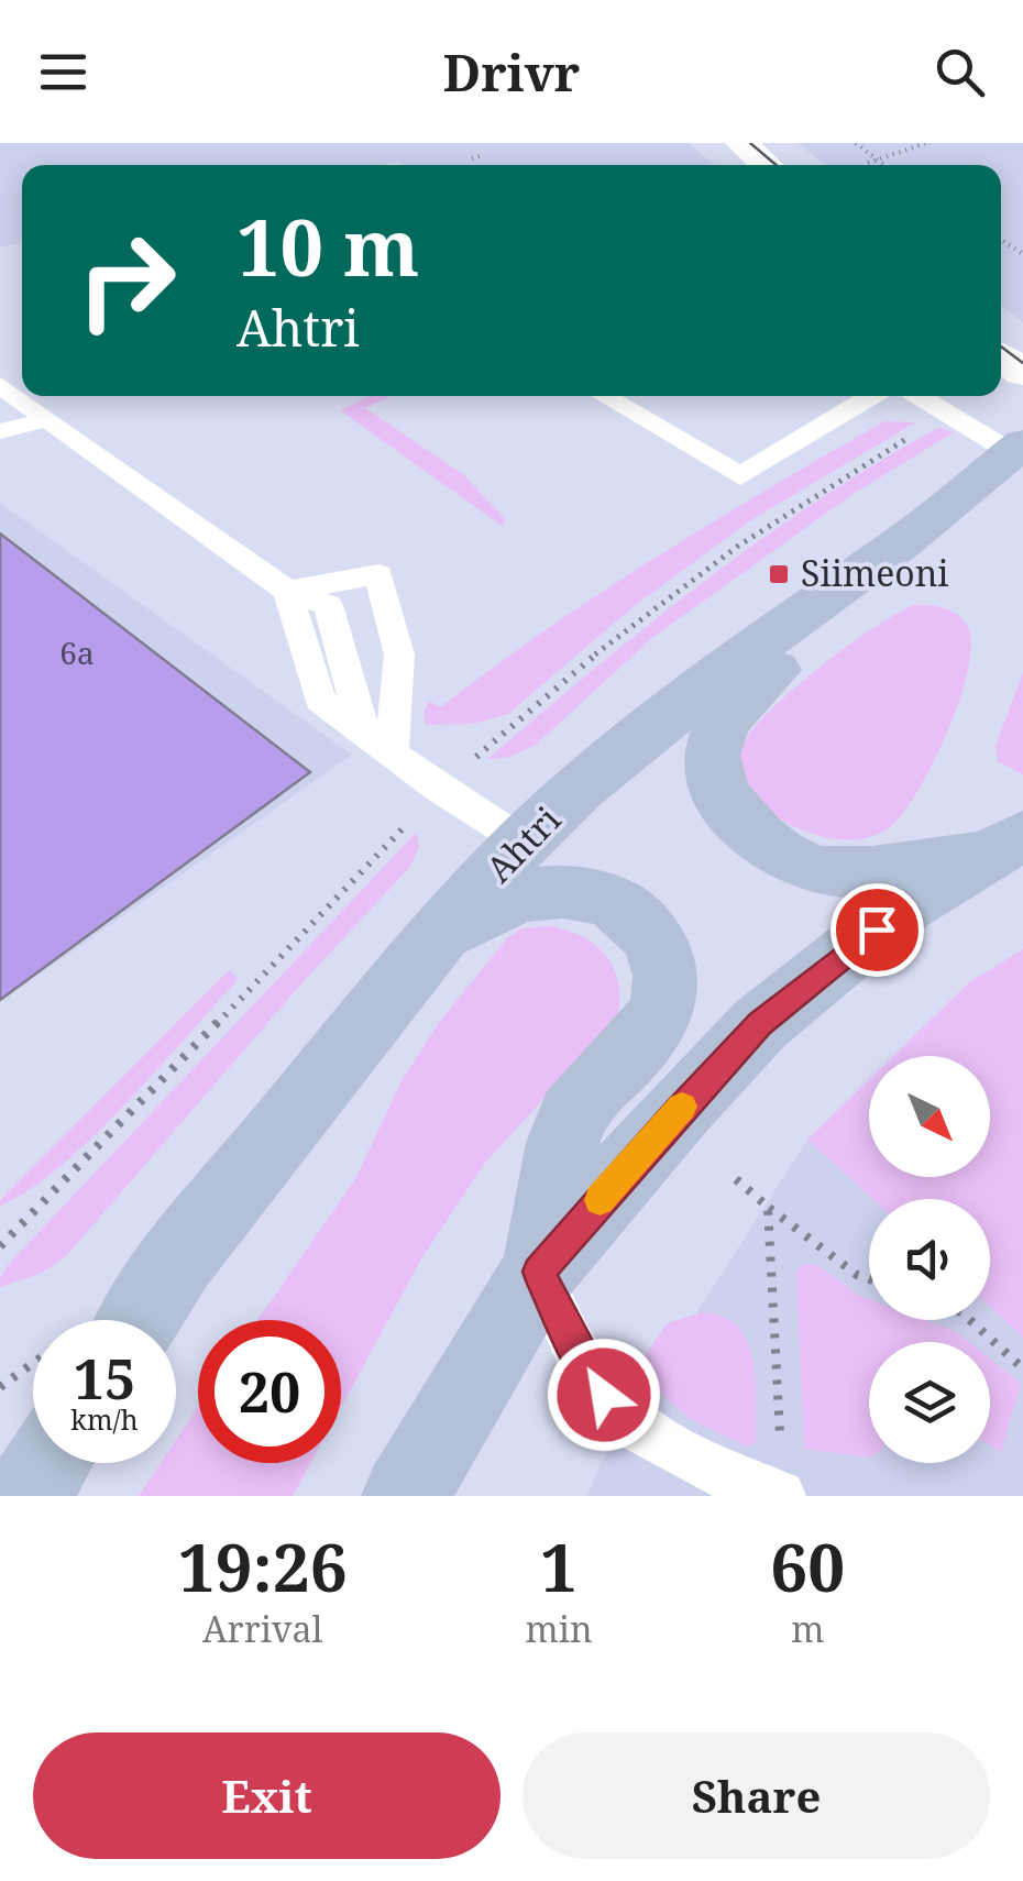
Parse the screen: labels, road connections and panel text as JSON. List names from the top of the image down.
{
  "streets": {
    "main road": ["Ahtri"]
  },
  "places": {
    "transit": ["Siimeoni"]
  },
  "house_numbers": ["6a"],
  "north": "bottom right",
  "page": {
    "header": "Drivr",
    "turn": ["10 m", "Ahtri"],
    "speed": "15 km/h",
    "limit": "20",
    "eta": [
      "19:26",
      "Arrival",
      "1",
      "min",
      "60",
      "m"
    ],
    "buttons": ["Exit", "Share"]
  }
}
